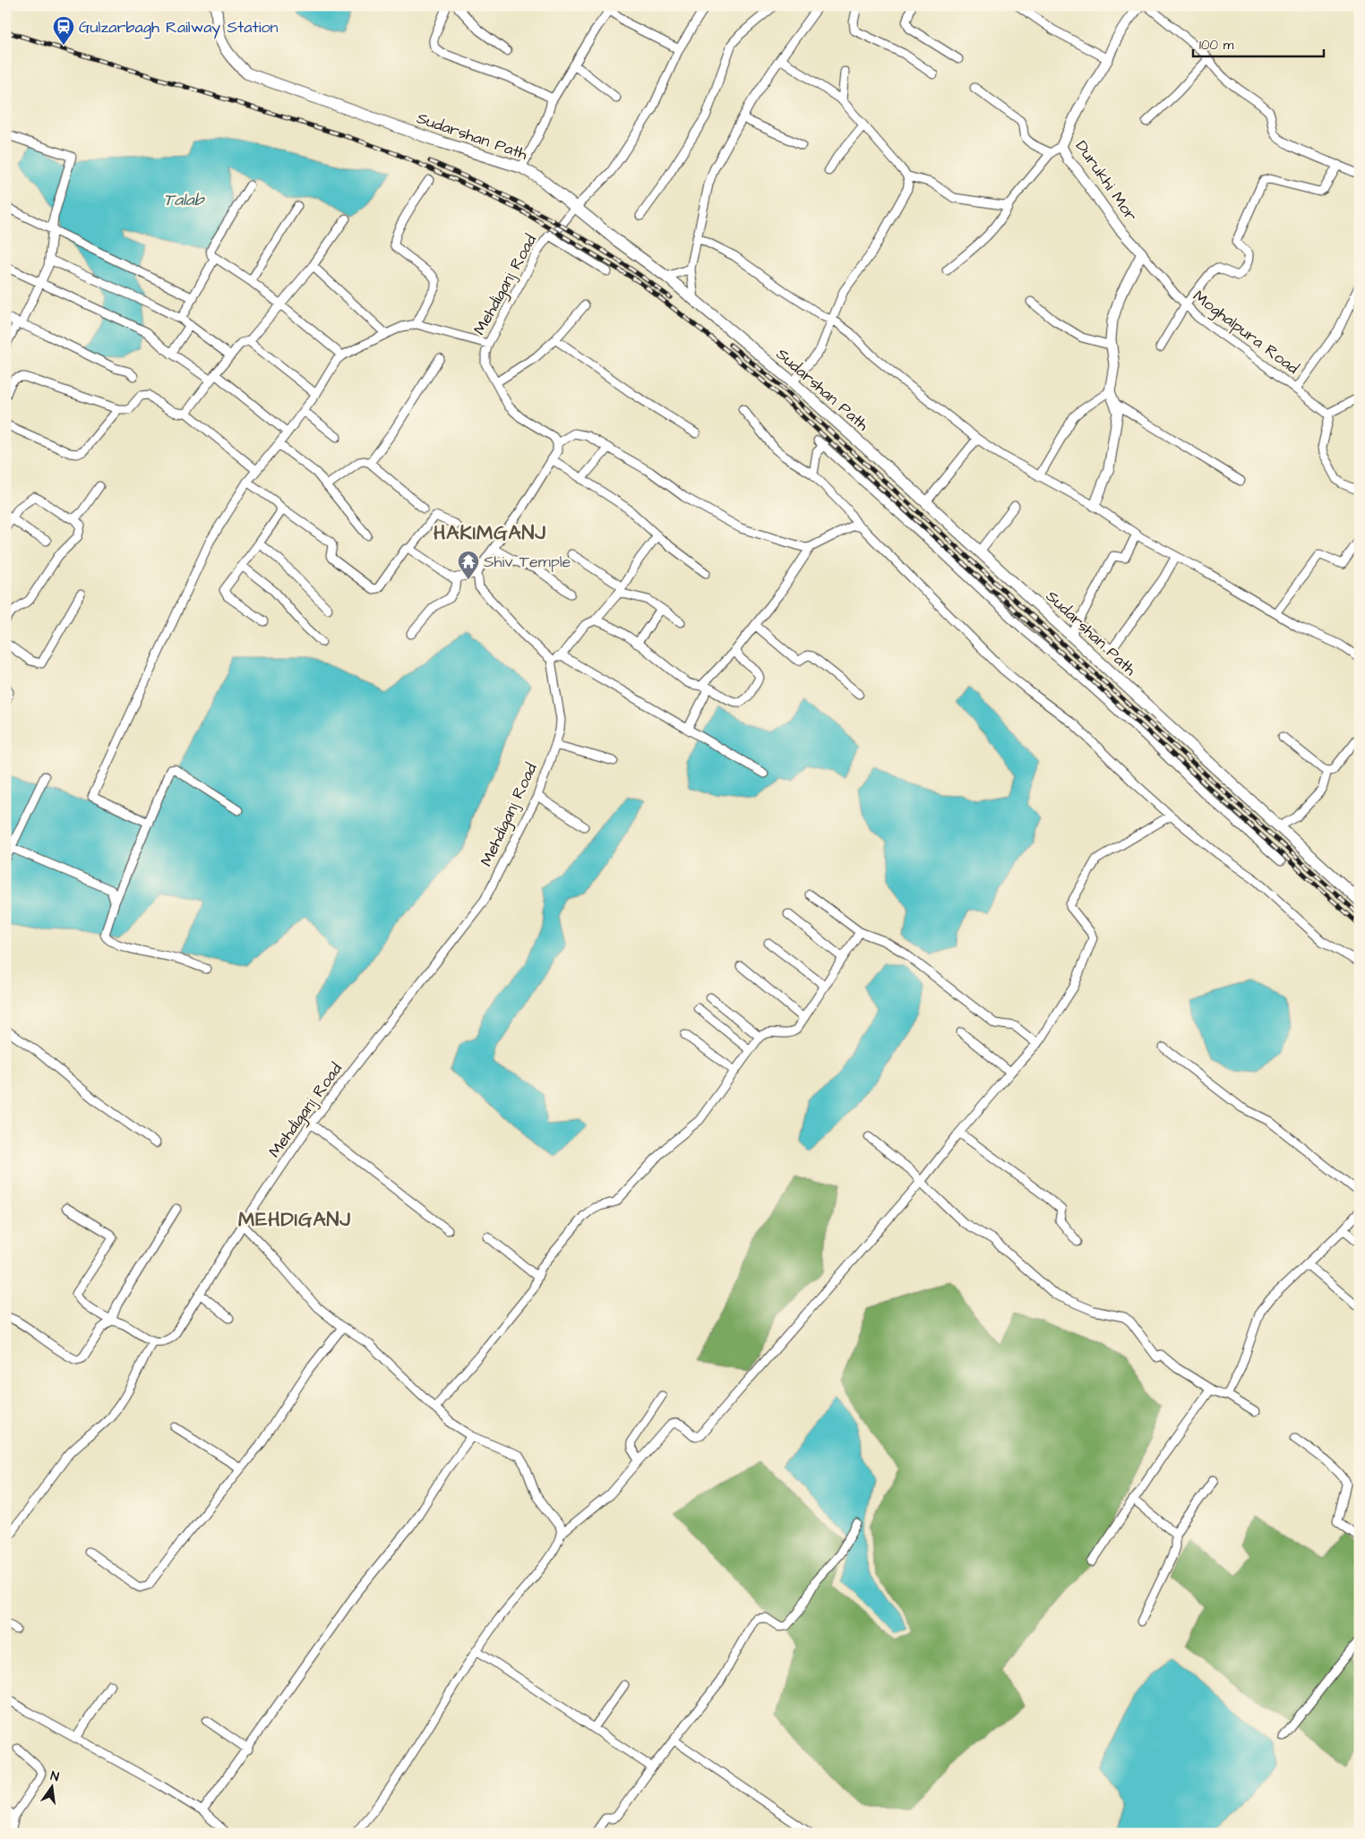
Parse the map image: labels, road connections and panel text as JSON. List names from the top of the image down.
{
  "streets": {
    "main road": ["Sudarshan Path"],
    "street": ["Durukhi Mor", "Mehdiganj Road", "Moghalpura Road"]
  },
  "crossings": [
    ["Sudarshan Path", "Mehdiganj Road"],
    ["Durukhi Mor", "Moghalpura Road"]
  ],
  "districts": ["HAKIMGANJ", "MEHDIGANJ"],
  "water": ["Talab"],
  "places": {
    "station": ["Gulzarbagh Railway Station"],
    "temple": ["Shiv Temple"]
  },
  "scale_bar": "100 m",
  "north": "top"
}
